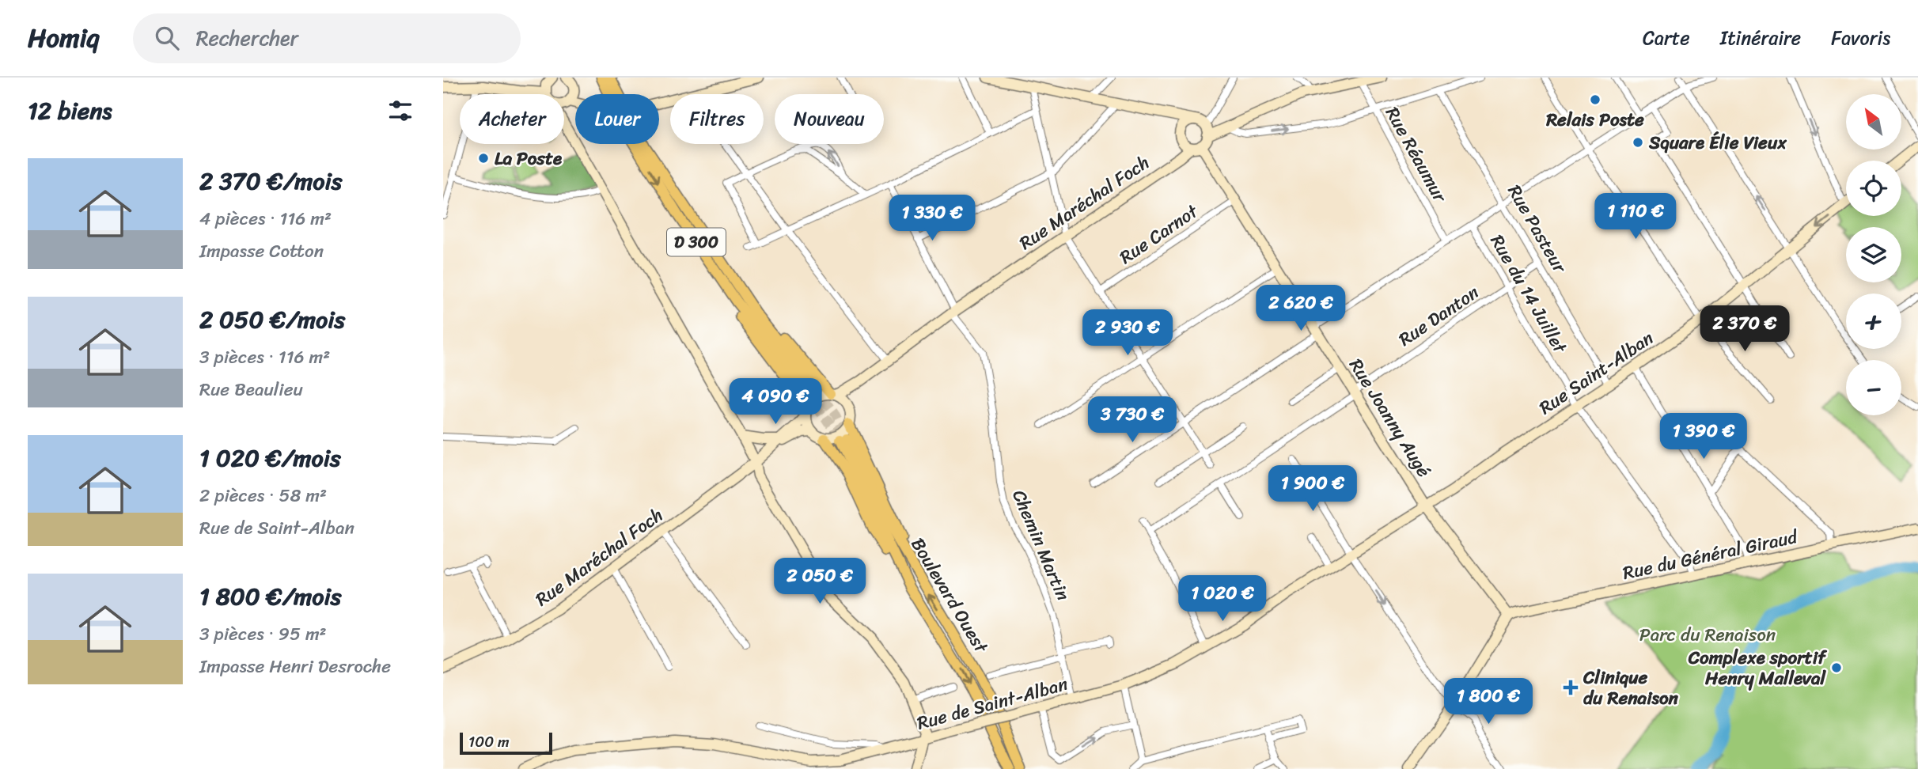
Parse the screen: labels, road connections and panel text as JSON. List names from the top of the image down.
{
  "streets": {
    "main road": ["D 300", "Boulevard Ouest"],
    "street": [
      "Rue Réaumur",
      "Rue Maréchal Foch",
      "Rue Pasteur",
      "Rue Carnot",
      "Rue du 14 Juillet",
      "Rue Danton",
      "Rue Saint-Alban",
      "Rue Joanny Augé",
      "Chemin Martin",
      "Rue du Général Giraud",
      "Rue de Saint-Alban"
    ]
  },
  "crossings": [
    ["Rue Maréchal Foch", "Rue Joanny Augé"],
    ["Rue Maréchal Foch", "Chemin Martin"],
    ["Rue Pasteur", "Rue Danton"],
    ["Rue Pasteur", "Rue Saint-Alban"],
    ["Rue Carnot", "Rue Joanny Augé"],
    ["Rue du 14 Juillet", "Rue Danton"],
    ["Rue du 14 Juillet", "Rue Saint-Alban"],
    ["Rue du 14 Juillet", "Rue du Général Giraud"],
    ["Rue Danton", "Rue Joanny Augé"],
    ["Rue Saint-Alban", "Rue Joanny Augé"],
    ["Rue Saint-Alban", "Rue de Saint-Alban"],
    ["Rue Joanny Augé", "Rue du Général Giraud"],
    ["Rue Joanny Augé", "Rue de Saint-Alban"],
    ["Chemin Martin", "Rue de Saint-Alban"]
  ],
  "parks": ["Parc du Renaison"],
  "places": {
    "other": [
      "Relais Poste",
      "Square Élie Vieux",
      "La Poste",
      "Complexe sportif Henry Malleval"
    ],
    "health": ["Clinique du Renaison"]
  },
  "scale_bar": "100 m",
  "north": "top left",
  "page": {
    "header": "Homiq",
    "search": "Rechercher",
    "nav": ["Carte", "Itinéraire", "Favoris"],
    "heading": "12 biens",
    "map_buttons": ["+", "−"],
    "chip": [
      "Acheter",
      "Louer",
      "Filtres",
      "Nouveau"
    ],
    "list": [
      {
        "name": "2 370 €/mois",
        "note": "4 pièces · 116 m² · Impasse Cotton"
      },
      {
        "name": "2 050 €/mois",
        "note": "3 pièces · 116 m² · Rue Beaulieu"
      },
      {
        "name": "1 020 €/mois",
        "note": "2 pièces · 58 m² · Rue de Saint-Alban"
      },
      {
        "name": "1 800 €/mois",
        "note": "3 pièces · 95 m² · Impasse Henri Desroche"
      }
    ],
    "price": [
      "1 110 €",
      "1 330 €",
      "2 620 €",
      "2 370 €",
      "2 930 €",
      "4 090 €",
      "3 730 €",
      "1 390 €",
      "1 900 €",
      "2 050 €",
      "1 020 €",
      "1 800 €"
    ],
    "scale": "100 m"
  }
}
